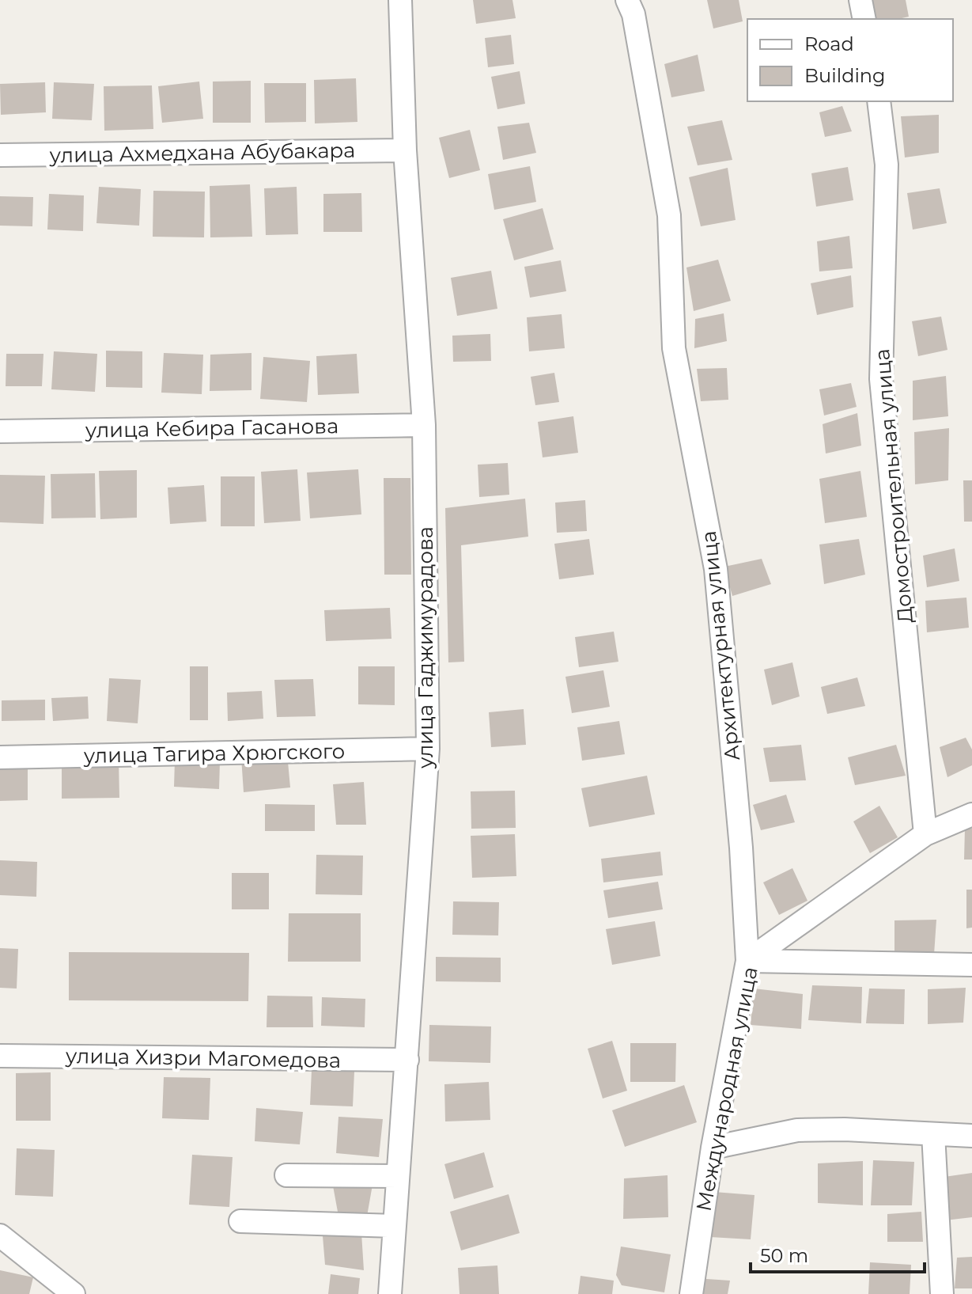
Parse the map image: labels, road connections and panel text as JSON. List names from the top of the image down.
{
  "streets": {
    "street": [
      "улица Ахмедхана Абубакара",
      "улица Кебира Гасанова",
      "Домостроительная улица",
      "Архитектурная улица",
      "улица Гаджимурадова",
      "улица Тагира Хрюгского",
      "улица Хизри Магомедова",
      "Международная улица"
    ]
  },
  "crossings": [
    ["улица Ахмедхана Абубакара", "улица Гаджимурадова"],
    ["улица Кебира Гасанова", "улица Гаджимурадова"],
    ["Домостроительная улица", "Международная улица"],
    ["Архитектурная улица", "Международная улица"],
    ["улица Гаджимурадова", "улица Тагира Хрюгского"],
    ["улица Гаджимурадова", "улица Хизри Магомедова"]
  ],
  "legend": ["Road", "Building"],
  "scale_bar": "50 m"
}
